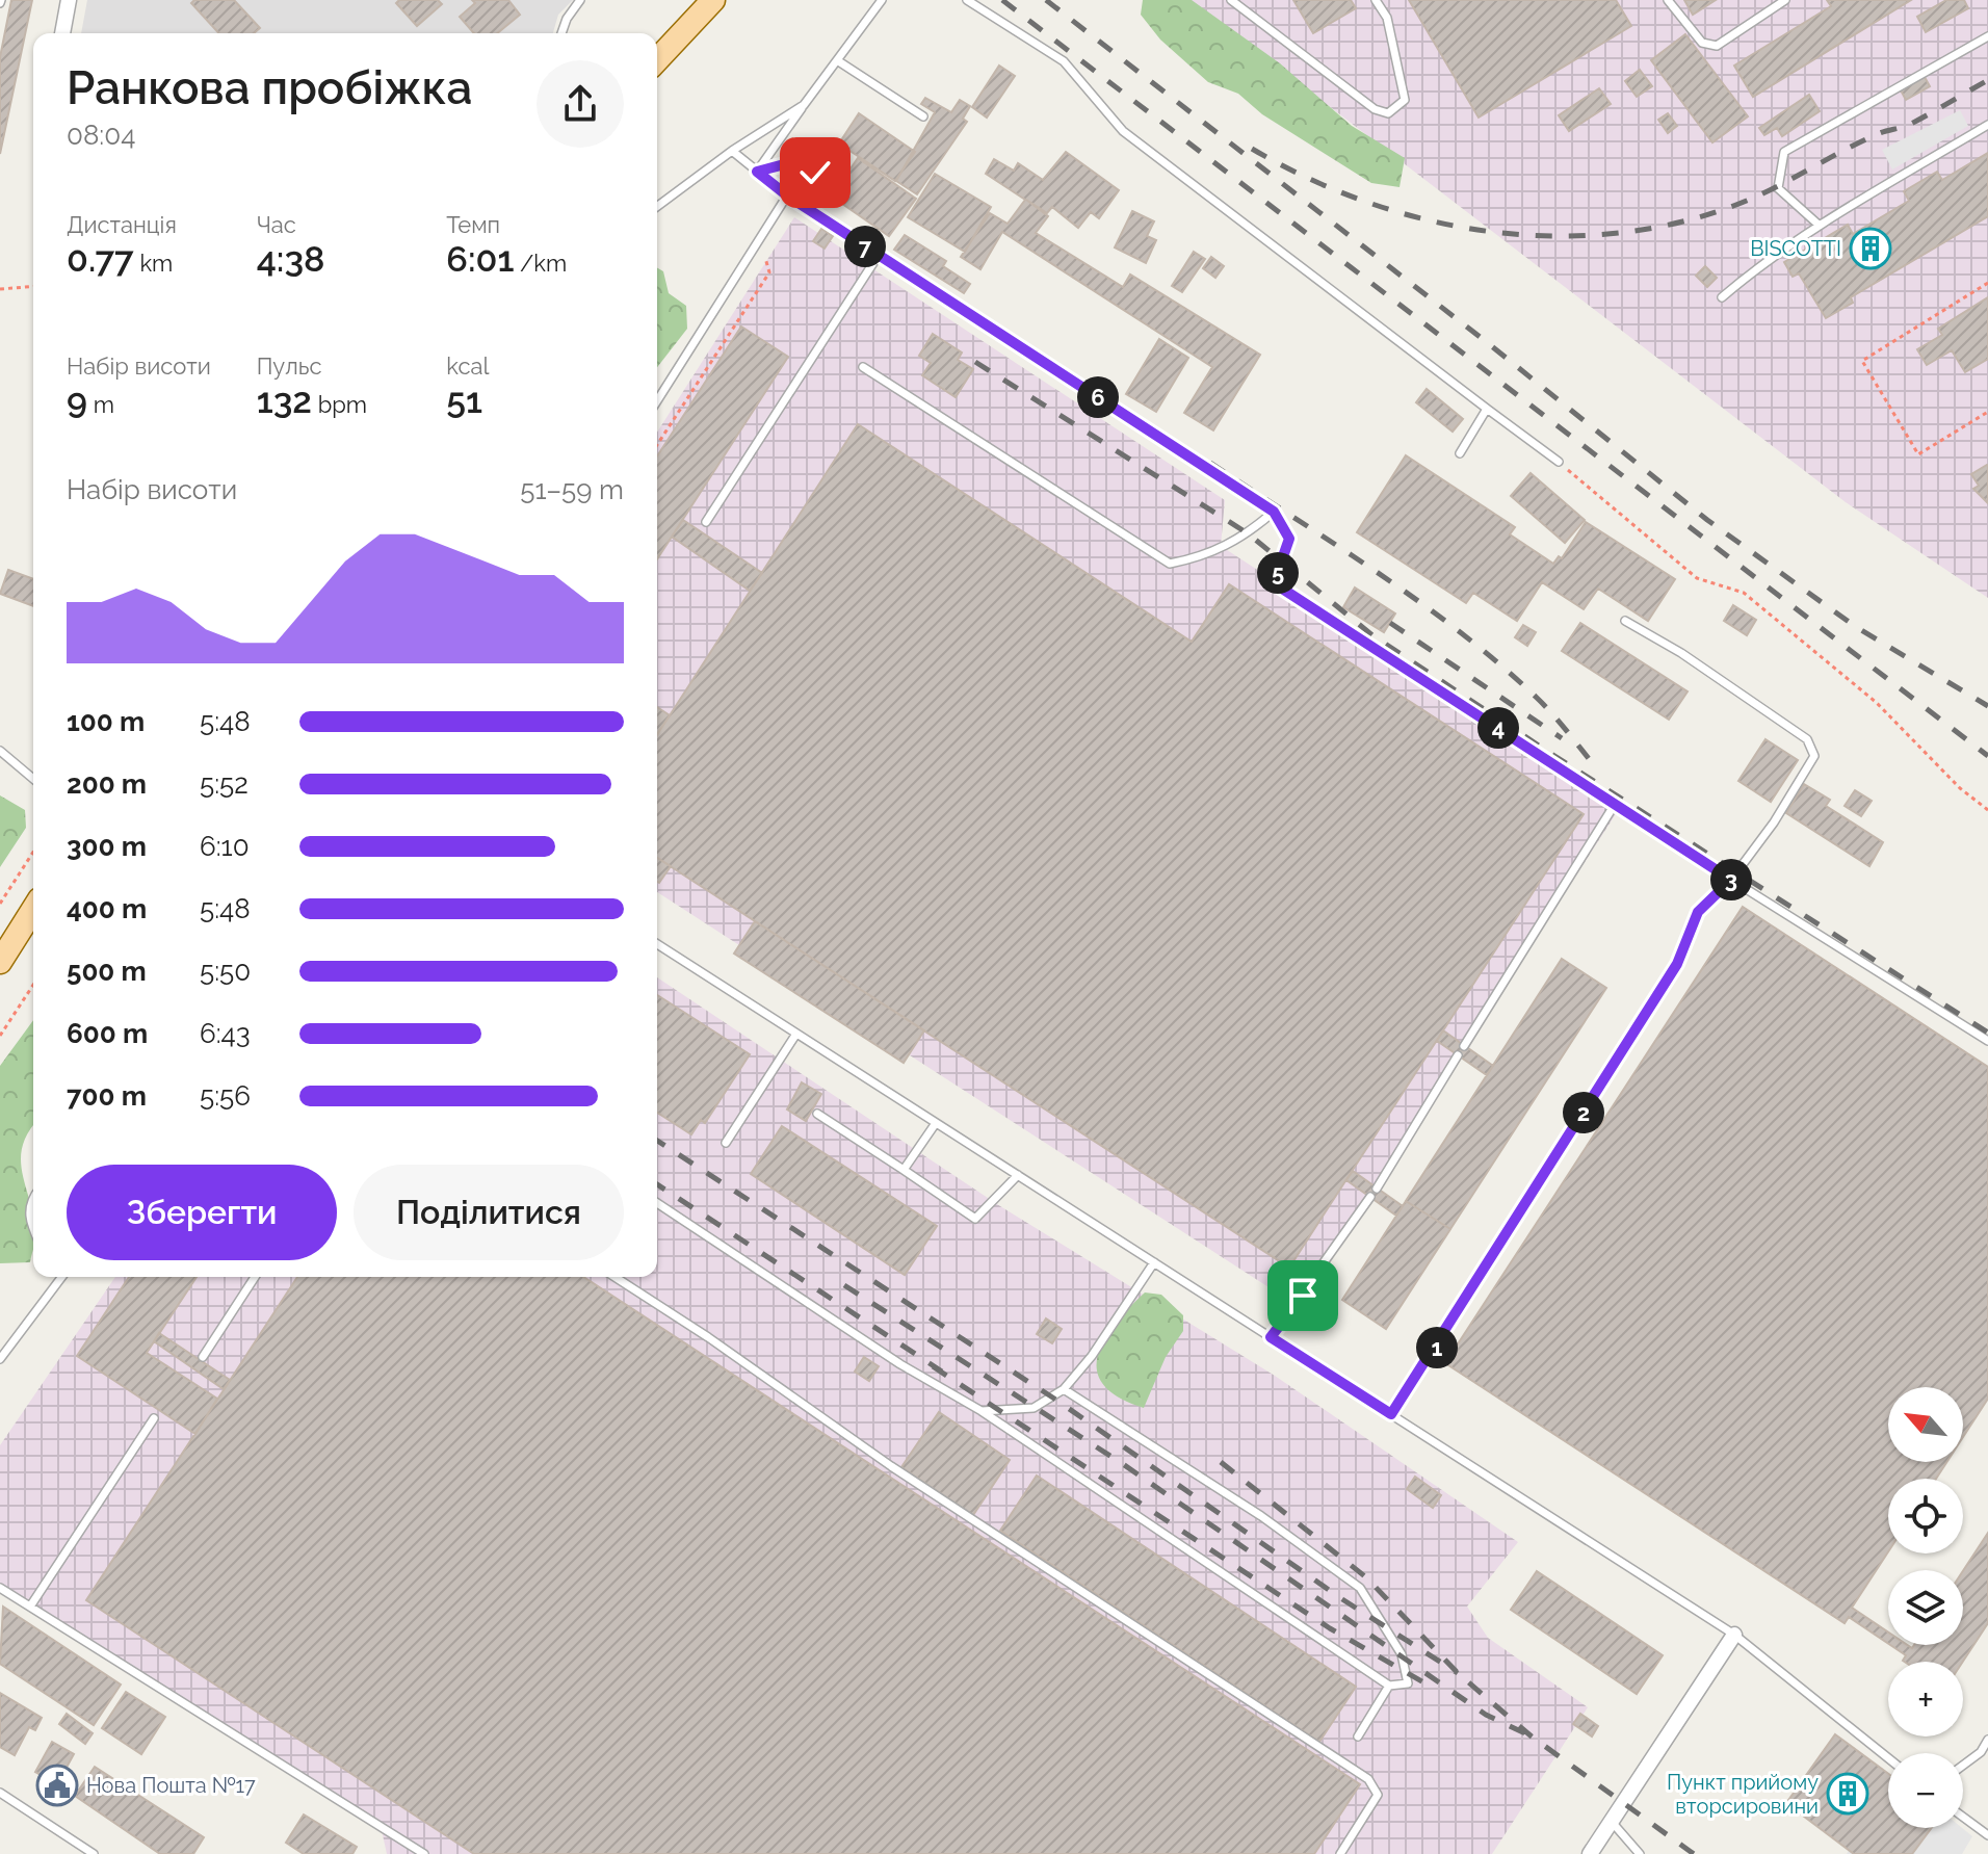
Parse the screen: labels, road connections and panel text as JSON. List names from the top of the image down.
{
  "places": {
    "building": ["BISCOTTI", "Пункт прийому вторсировини"],
    "public building": ["Нова Пошта №17"]
  },
  "north": "top left",
  "page": {
    "heading": ["Ранкова пробіжка", "08:04"],
    "stats": [
      ["Дистанція", "0.77 km"],
      ["Час", "4:38"],
      ["Темп", "6:01 /km"],
      ["Набір висоти", "9 m"],
      ["Пульс", "132 bpm"],
      ["kcal", "51"]
    ],
    "pins": [
      "7",
      "6",
      "5",
      "4",
      "3",
      "2",
      "1"
    ],
    "chart": ["Набір висоти", "51–59 m"],
    "list": [
      {
        "name": "100 m",
        "note": "5:48"
      },
      {
        "name": "200 m",
        "note": "5:52"
      },
      {
        "name": "300 m",
        "note": "6:10"
      },
      {
        "name": "400 m",
        "note": "5:48"
      },
      {
        "name": "500 m",
        "note": "5:50"
      },
      {
        "name": "600 m",
        "note": "6:43"
      },
      {
        "name": "700 m",
        "note": "5:56"
      }
    ],
    "buttons": ["Зберегти", "Поділитися"],
    "map_buttons": ["+", "−"]
  }
}
